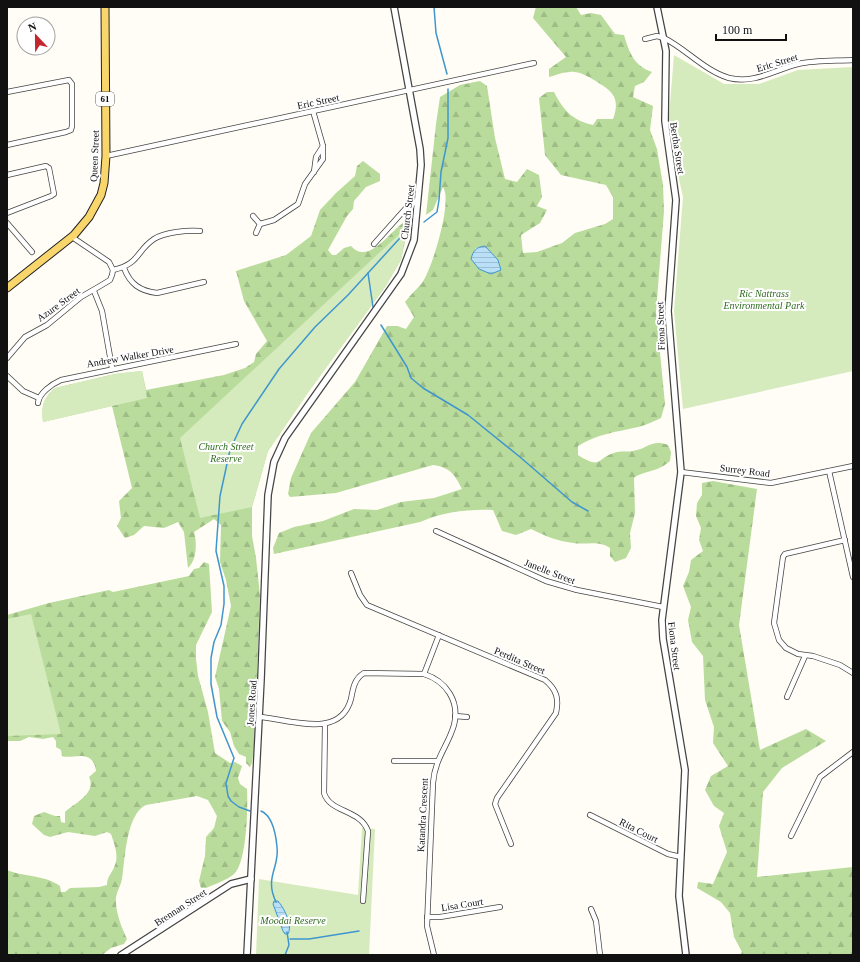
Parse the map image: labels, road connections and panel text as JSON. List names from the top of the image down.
{
  "streets": {
    "main road": ["61", "Queen Street"],
    "street": [
      "Eric Street",
      "Bertha Street",
      "Church Street",
      "Azure Street",
      "Fiona Street",
      "Andrew Walker Drive",
      "Surrey Road",
      "Janelle Street",
      "Perdita Street",
      "Jones Road",
      "Katandra Crescent",
      "Rita Court",
      "Lisa Court",
      "Brennan Street"
    ]
  },
  "crossings": [
    ["Eric Street", "Bertha Street"],
    ["Eric Street", "Queen Street"],
    ["Eric Street", "Church Street"],
    ["Bertha Street", "Fiona Street"],
    ["Church Street", "Jones Road"],
    ["Fiona Street", "Surrey Road"],
    ["Fiona Street", "Janelle Street"],
    ["Fiona Street", "Rita Court"],
    ["Jones Road", "Brennan Street"],
    ["Katandra Crescent", "Lisa Court"]
  ],
  "parks": ["Ric Nattrass Environmental Park", "Church Street Reserve", "Moodai Reserve"],
  "scale_bar": "100 m",
  "north": "top"
}
